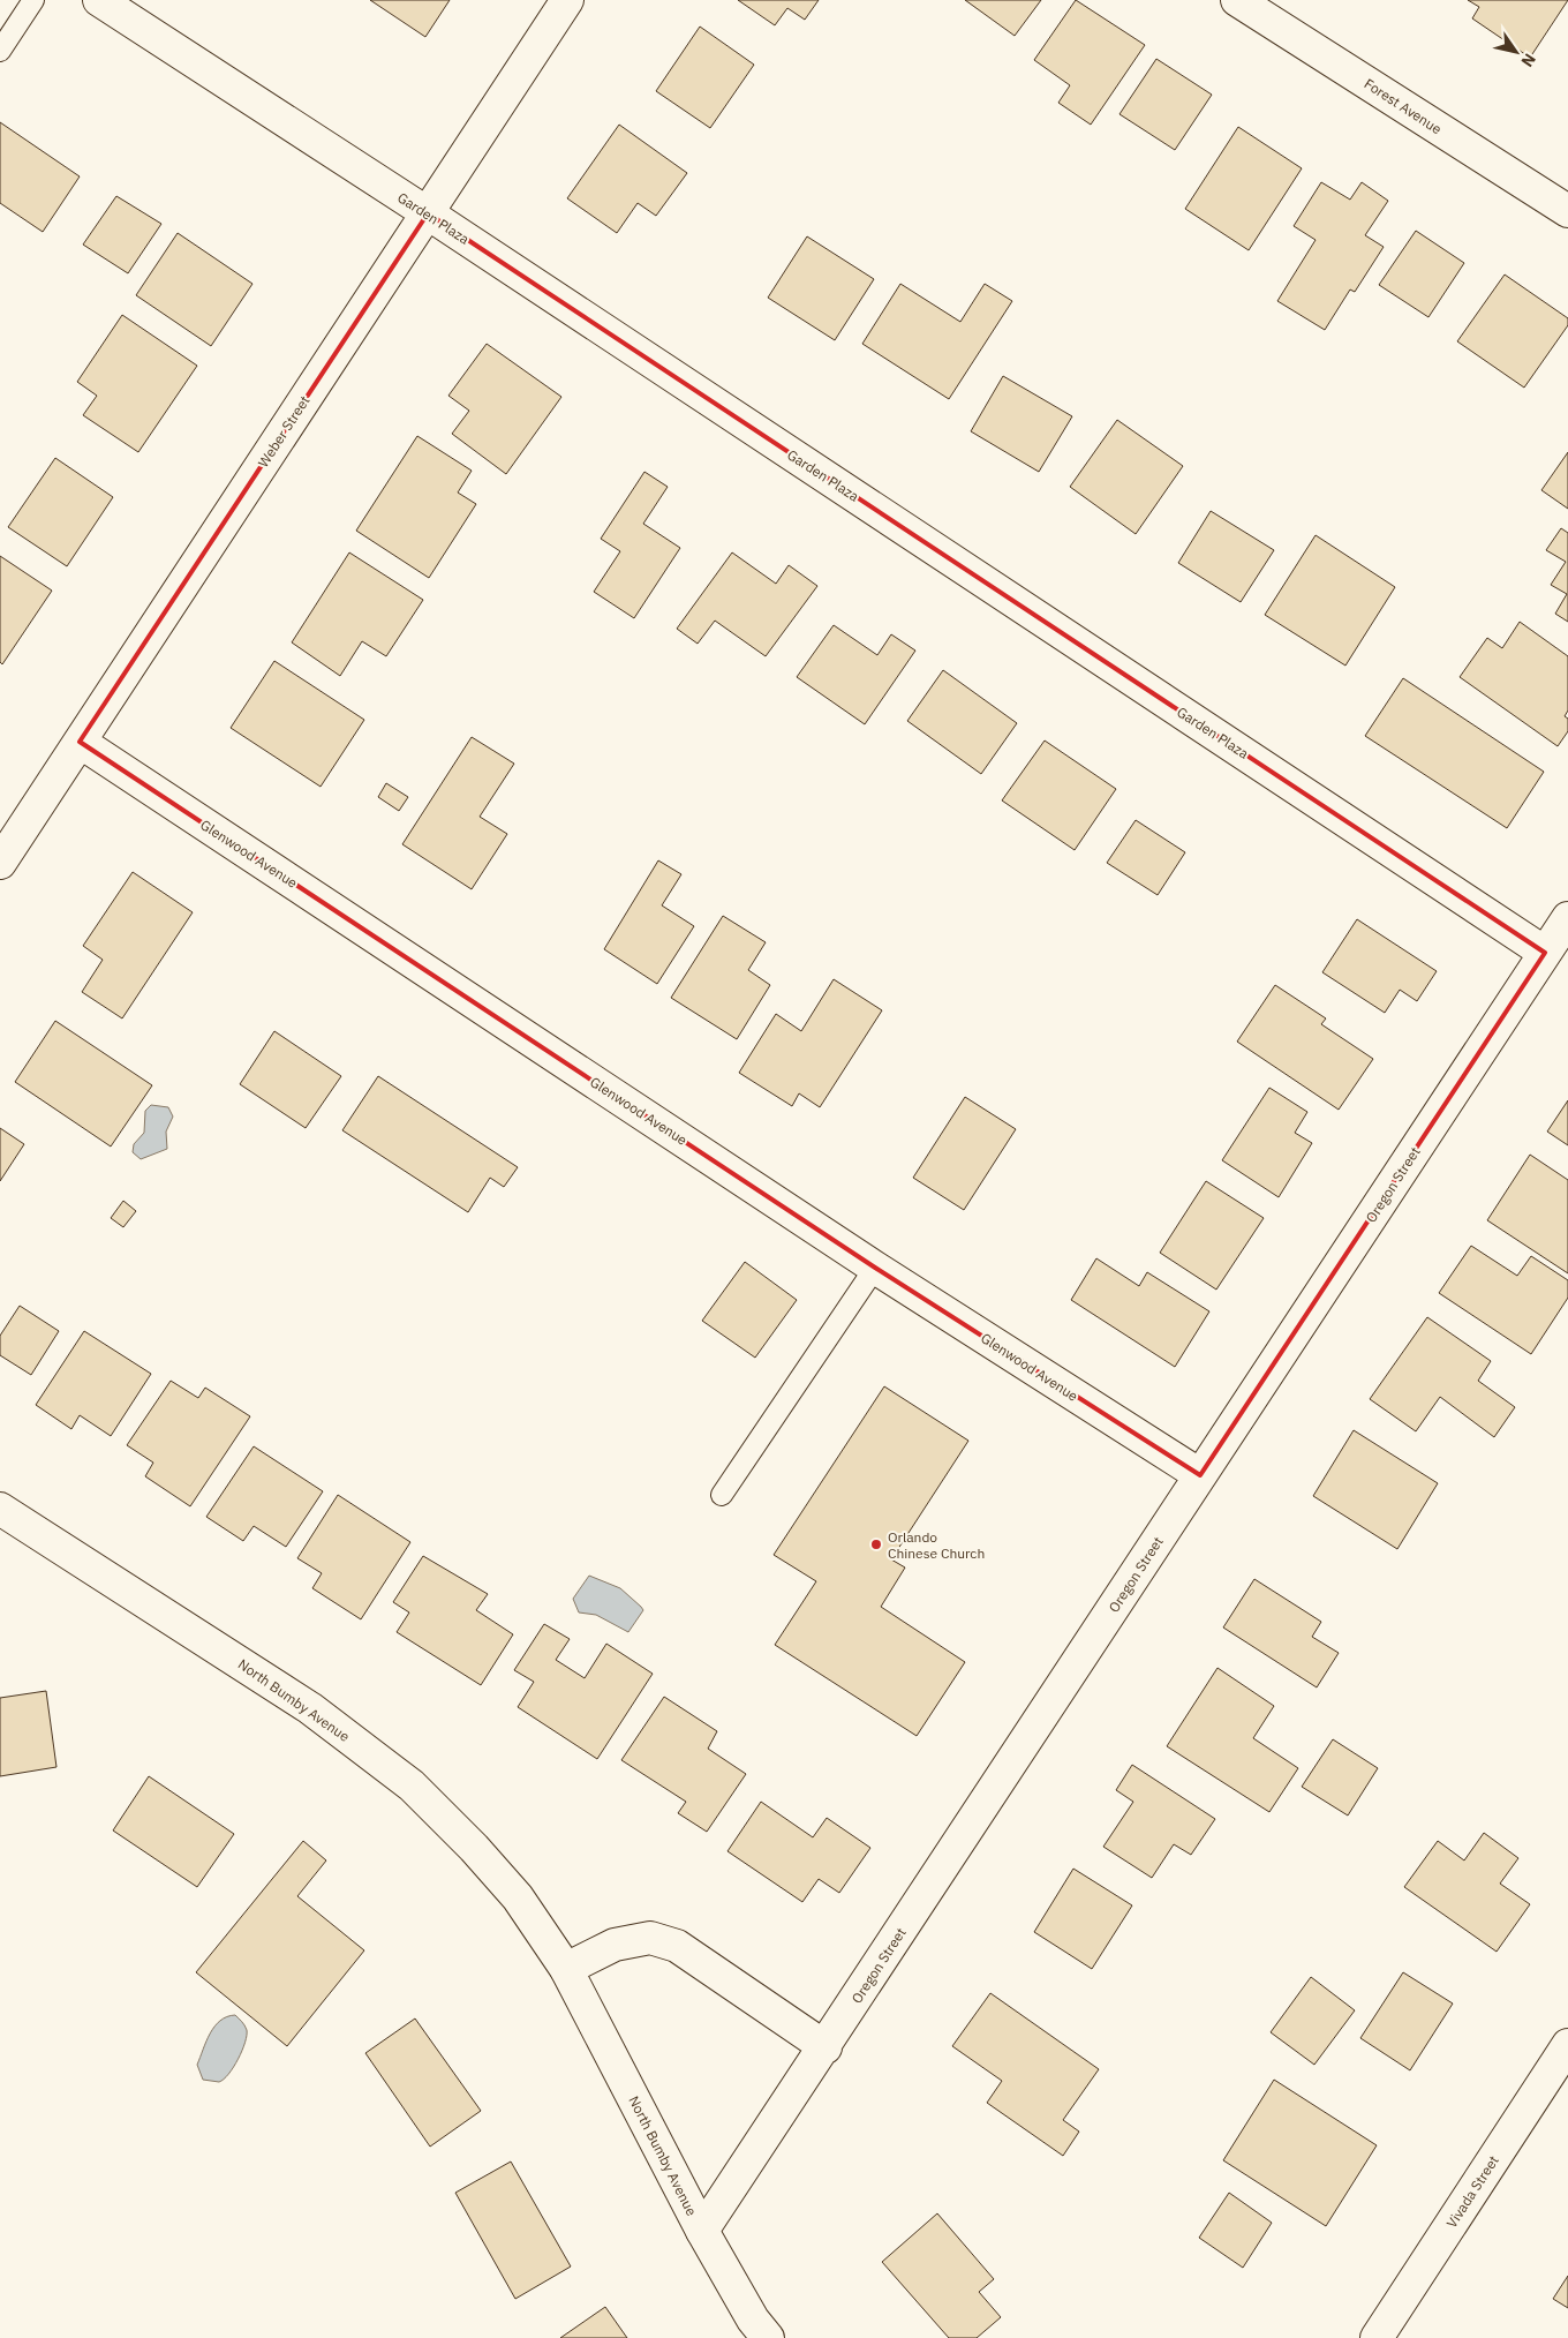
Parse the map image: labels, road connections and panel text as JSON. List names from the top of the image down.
{
  "streets": {
    "street": [
      "Forest Avenue",
      "Garden Plaza",
      "Weber Street",
      "Glenwood Avenue",
      "Oregon Street",
      "North Bumby Avenue",
      "Vivada Street"
    ]
  },
  "crossings": [
    ["Garden Plaza", "Weber Street"],
    ["Garden Plaza", "Oregon Street"],
    ["Weber Street", "Glenwood Avenue"],
    ["Glenwood Avenue", "Oregon Street"],
    ["Oregon Street", "North Bumby Avenue"]
  ],
  "places": ["Orlando Chinese Church"],
  "north": "bottom right"
}
